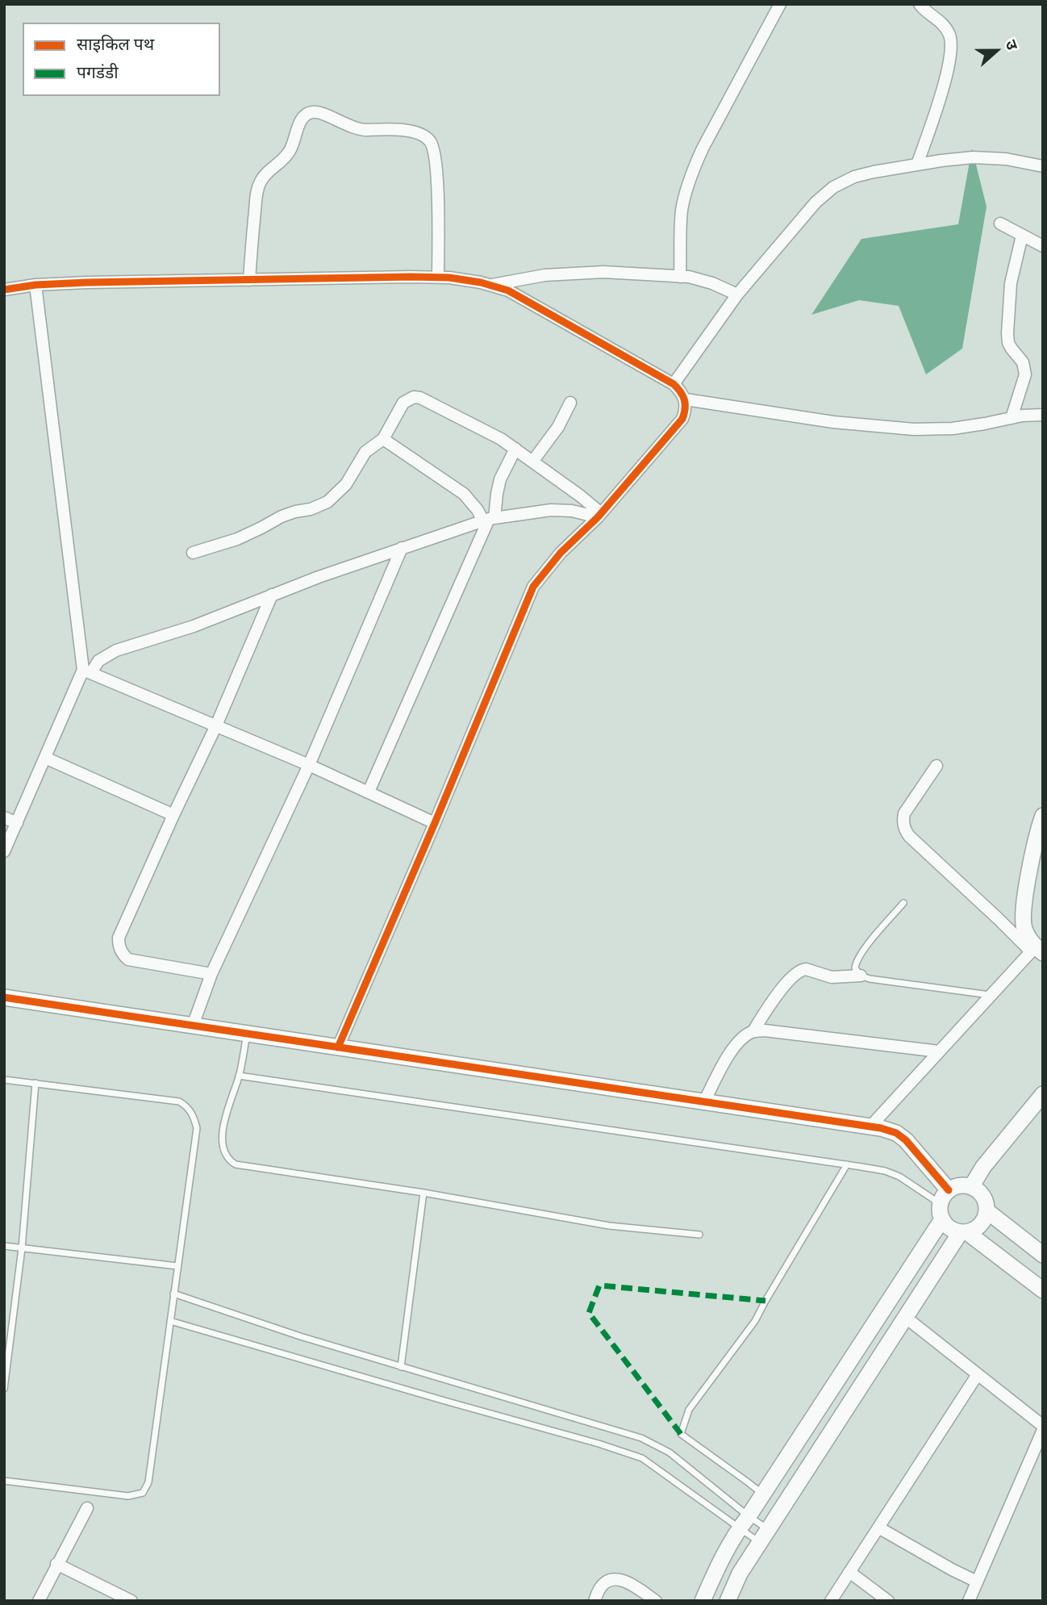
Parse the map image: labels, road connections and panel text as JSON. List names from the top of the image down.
{
  "legend": ["साइकिल पथ", "पगडंडी"],
  "north": "right"
}
